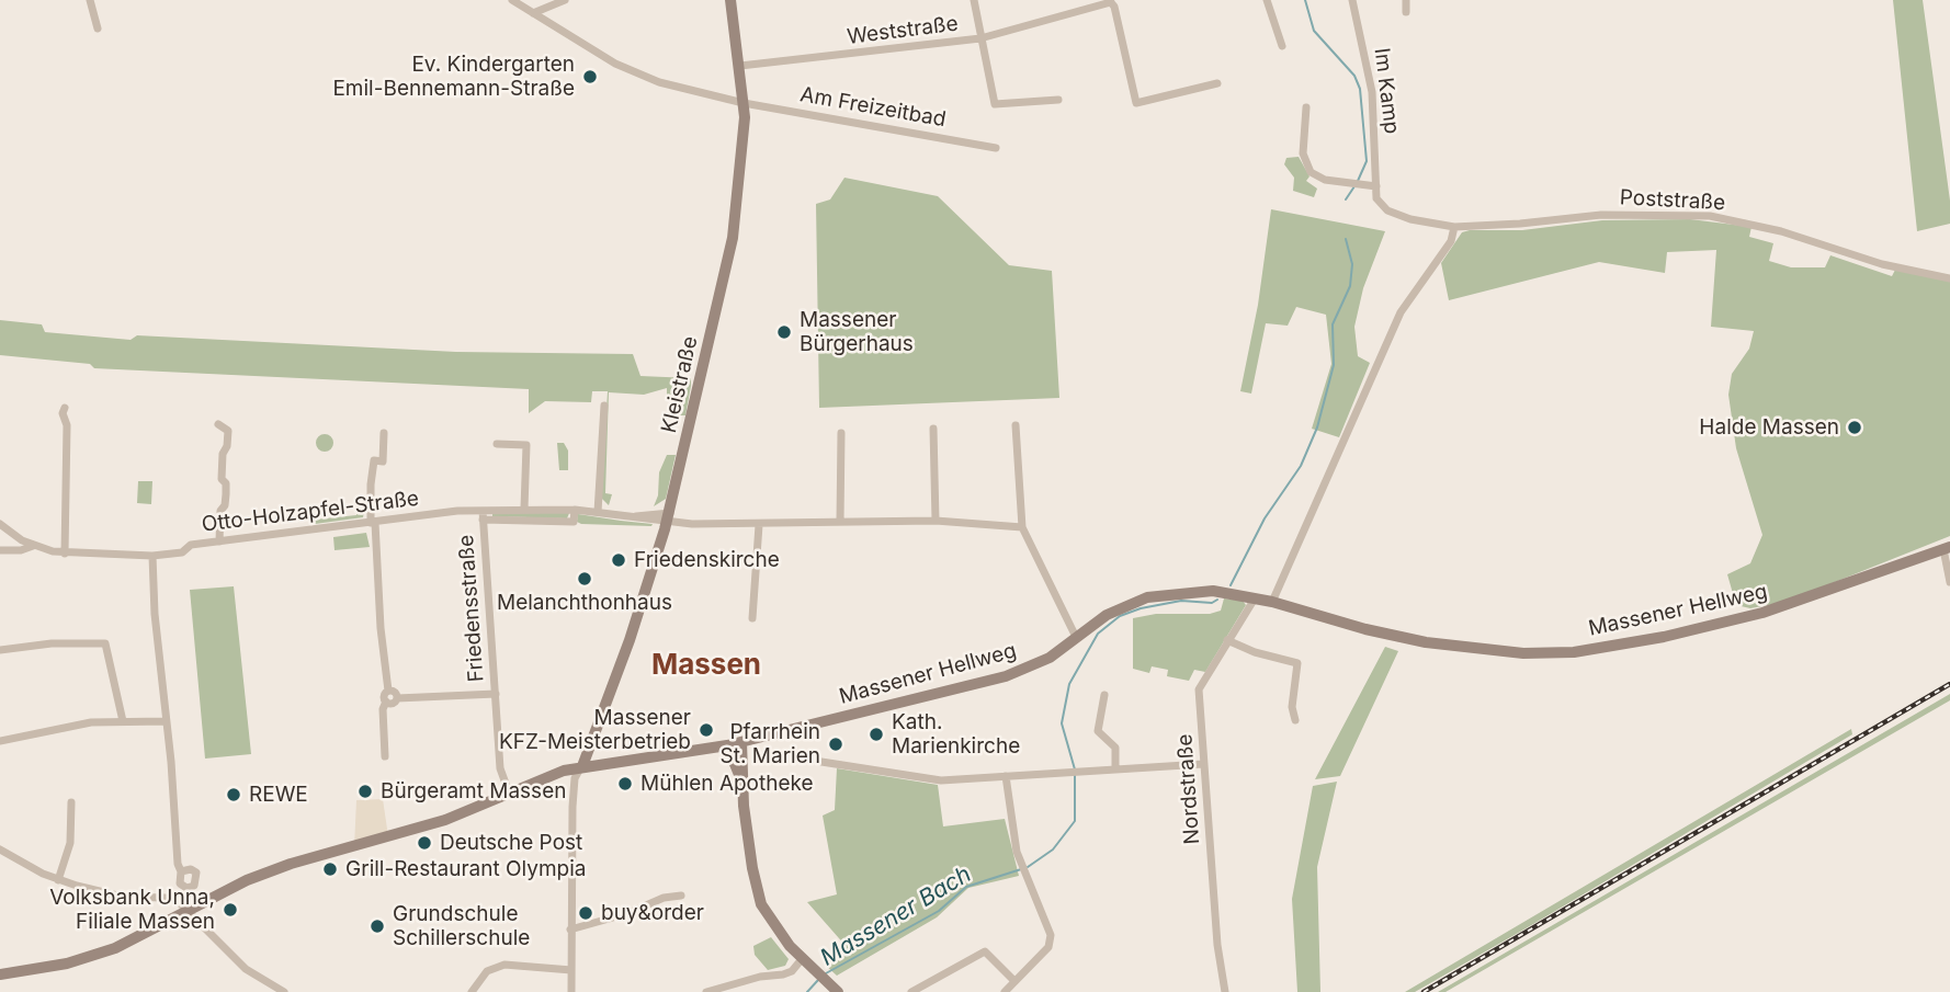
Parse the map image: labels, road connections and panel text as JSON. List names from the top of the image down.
{
  "streets": {
    "main road": ["Kleistraße", "Massener Hellweg"],
    "street": [
      "Weststraße",
      "Im Kamp",
      "Am Freizeitbad",
      "Poststraße",
      "Otto-Holzapfel-Straße",
      "Friedensstraße",
      "Nordstraße"
    ]
  },
  "crossings": [
    ["Weststraße", "Kleistraße"],
    ["Im Kamp", "Poststraße"],
    ["Am Freizeitbad", "Kleistraße"],
    ["Kleistraße", "Otto-Holzapfel-Straße"],
    ["Kleistraße", "Massener Hellweg"],
    ["Otto-Holzapfel-Straße", "Friedensstraße"],
    ["Friedensstraße", "Massener Hellweg"],
    ["Massener Hellweg", "Nordstraße"]
  ],
  "districts": ["Massen"],
  "water": ["Massener Bach"],
  "places": [
    "Ev. Kindergarten Emil-Bennemann-Straße",
    "Massener Bürgerhaus",
    "Halde Massen",
    "Friedenskirche",
    "Melanchthonhaus",
    "Massener KFZ-Meisterbetrieb",
    "Kath. Marienkirche",
    "Pfarrhein St. Marien",
    "Mühlen Apotheke",
    "Bürgeramt Massen",
    "REWE",
    "Deutsche Post",
    "Grill-Restaurant Olympia",
    "Volksbank Unna, Filiale Massen",
    "buy&order",
    "Grundschule Schillerschule"
  ]
}
